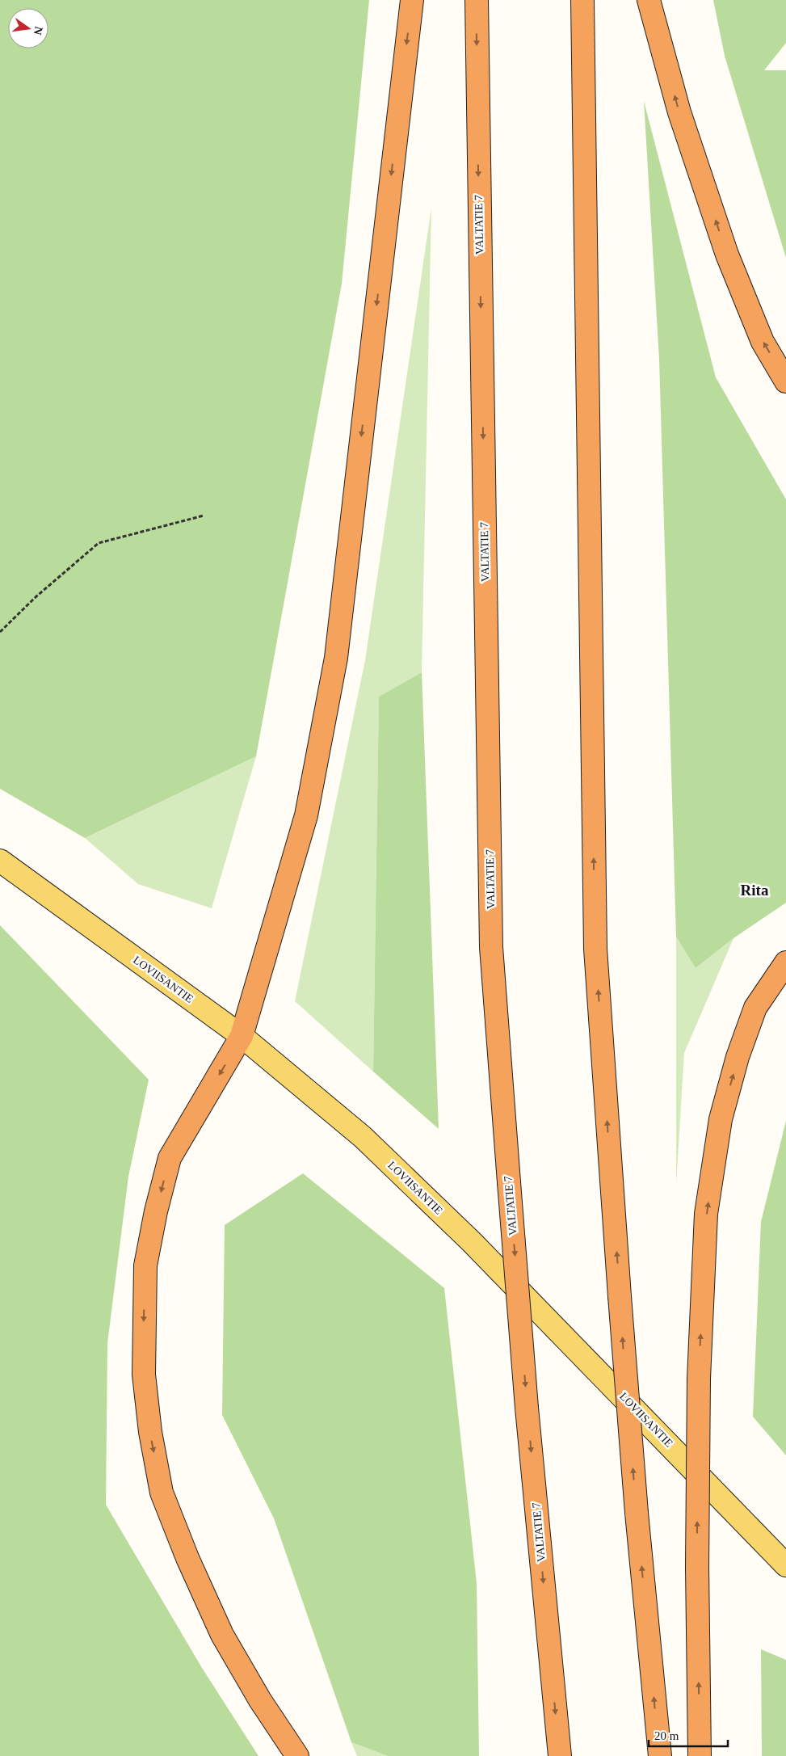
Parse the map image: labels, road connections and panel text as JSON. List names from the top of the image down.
{
  "streets": {
    "highway": ["VALTATIE 7"],
    "main road": ["LOVIISANTIE"]
  },
  "districts": ["Rita"],
  "scale_bar": "20 m",
  "north": "right"
}
